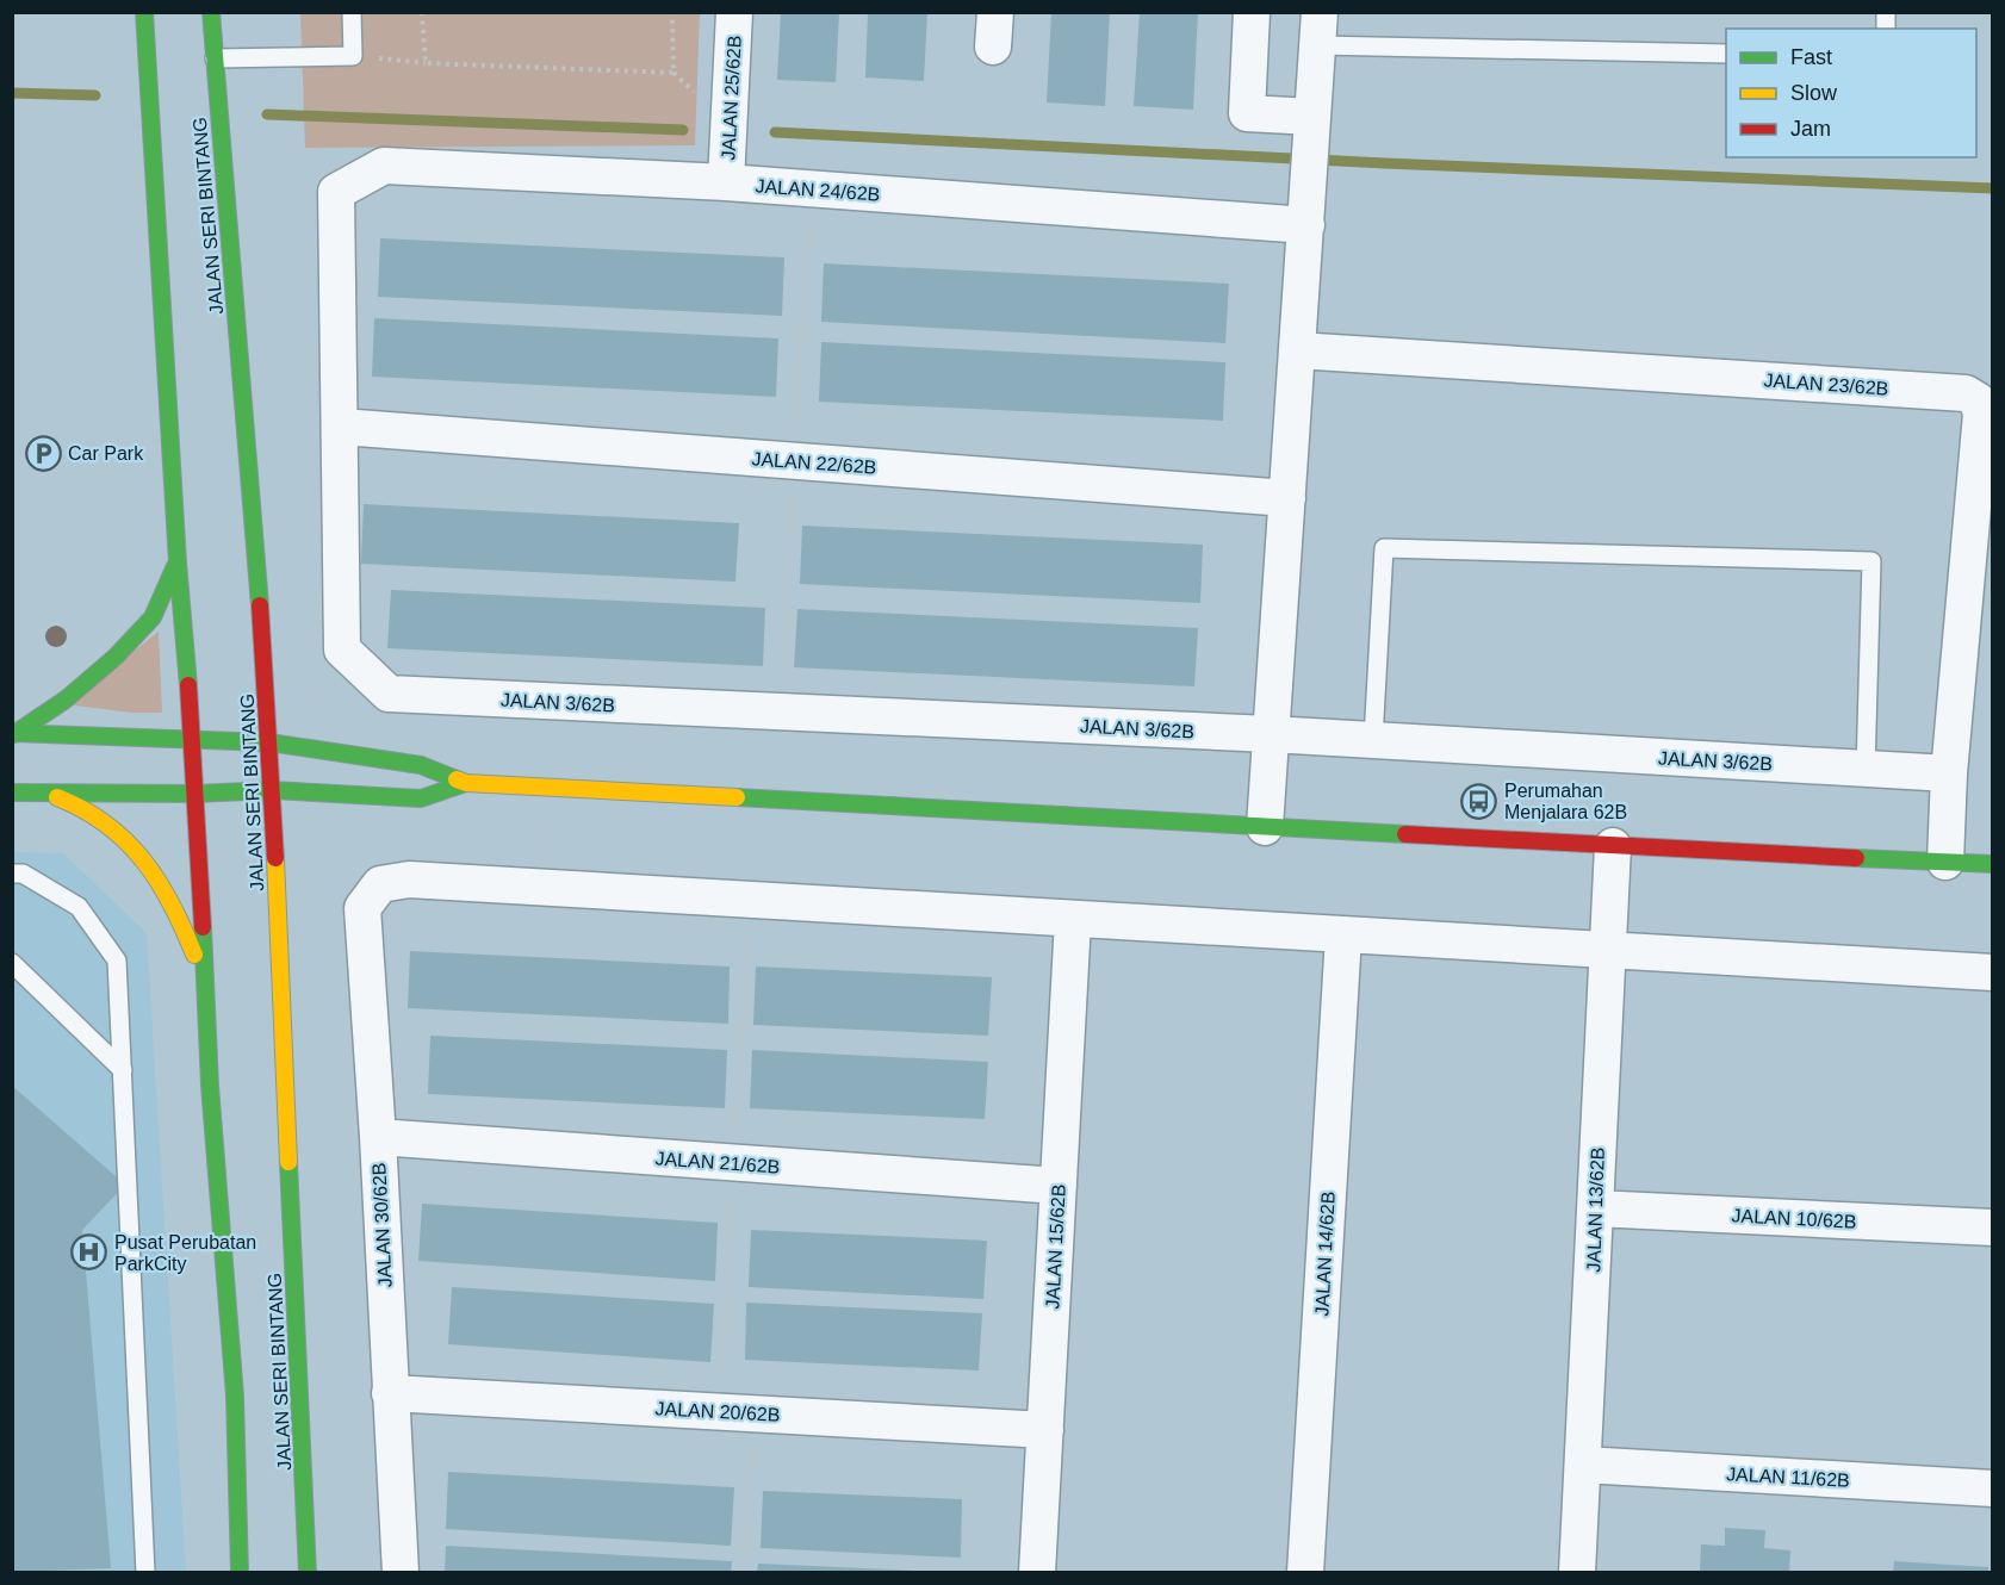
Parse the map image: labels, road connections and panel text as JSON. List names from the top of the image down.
{
  "streets": {
    "street": [
      "JALAN 25/62B",
      "JALAN 24/62B",
      "JALAN SERI BINTANG",
      "JALAN 23/62B",
      "JALAN 22/62B",
      "JALAN 3/62B",
      "JALAN 21/62B",
      "JALAN 13/62B",
      "JALAN 10/62B",
      "JALAN 30/62B",
      "JALAN 15/62B",
      "JALAN 14/62B",
      "JALAN 20/62B",
      "JALAN 11/62B"
    ]
  },
  "crossings": [
    ["JALAN 25/62B", "JALAN 24/62B"],
    ["JALAN 24/62B", "JALAN 22/62B"],
    ["JALAN 24/62B", "JALAN 3/62B"],
    ["JALAN 23/62B", "JALAN 3/62B"],
    ["JALAN 22/62B", "JALAN 3/62B"],
    ["JALAN 21/62B", "JALAN 30/62B"],
    ["JALAN 21/62B", "JALAN 15/62B"],
    ["JALAN 13/62B", "JALAN 10/62B"],
    ["JALAN 13/62B", "JALAN 11/62B"],
    ["JALAN 30/62B", "JALAN 20/62B"],
    ["JALAN 15/62B", "JALAN 20/62B"]
  ],
  "places": {
    "parking": ["Car Park"],
    "bus stop": ["Perumahan Menjalara 62B"],
    "hospital": ["Pusat Perubatan ParkCity"]
  },
  "legend": ["Fast", "Slow", "Jam"]
}
